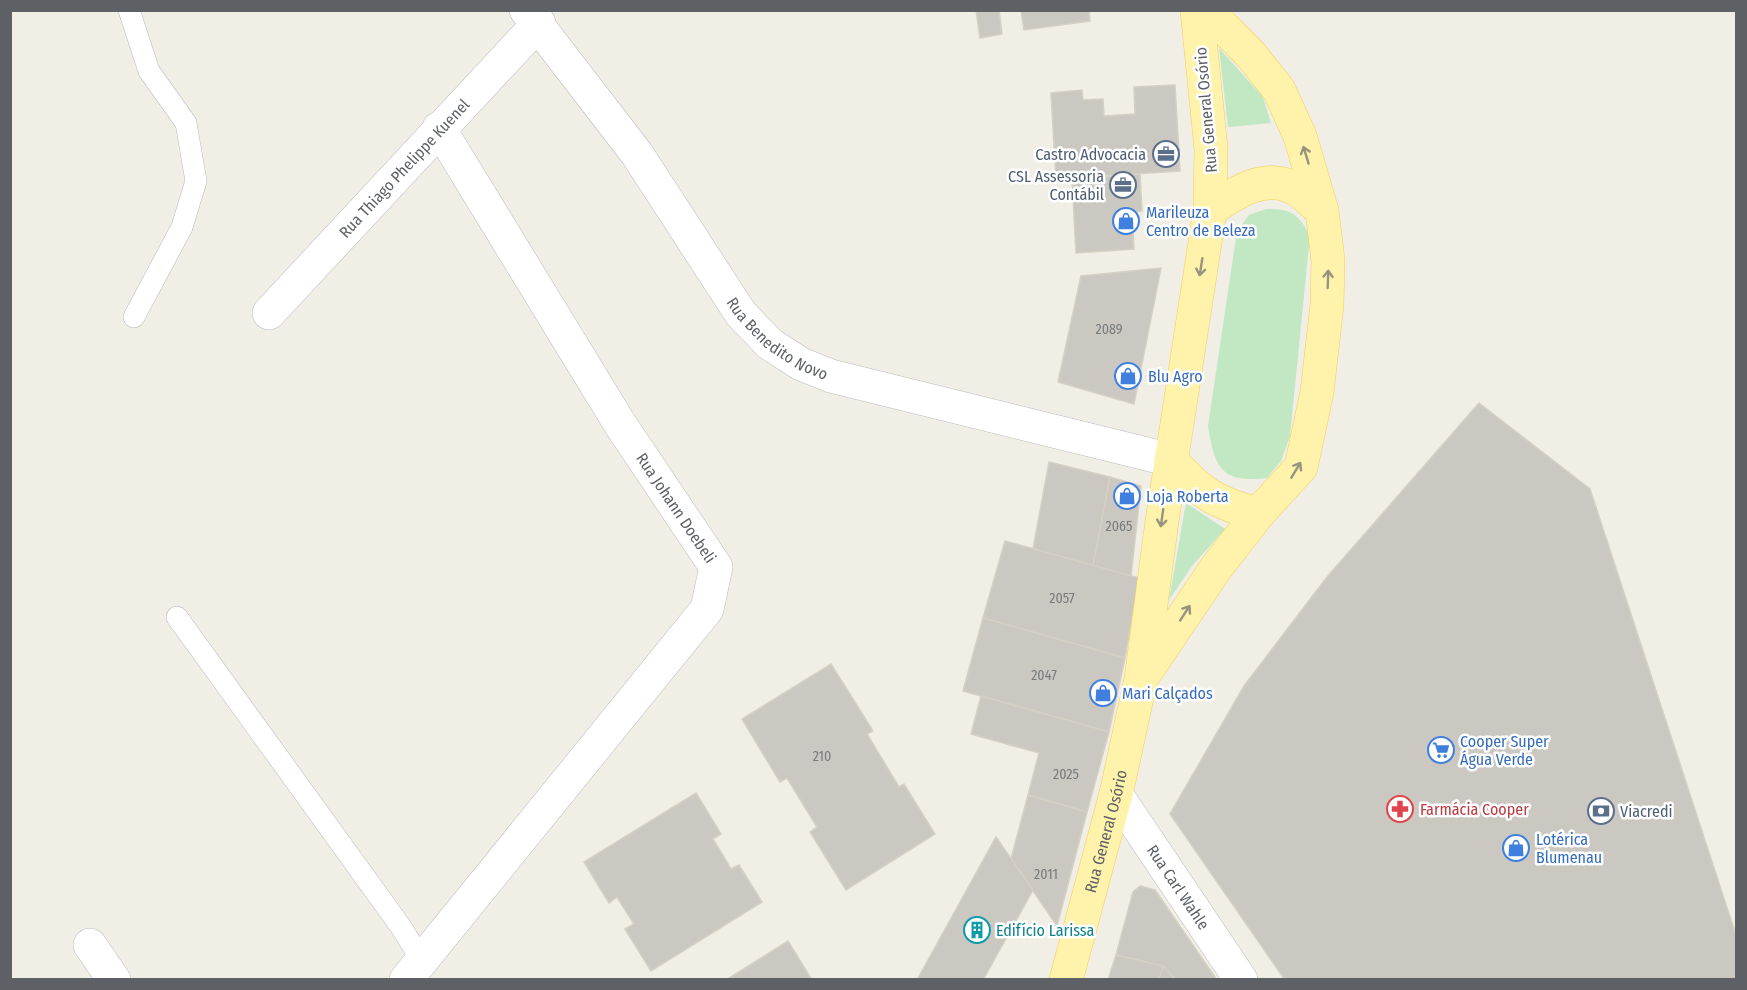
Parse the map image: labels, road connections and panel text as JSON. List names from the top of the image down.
{
  "streets": {
    "main road": ["Rua General Osório"],
    "street": [
      "Rua Thiago Phelippe Kuenel",
      "Rua Benedito Novo",
      "Rua Johann Doebeli",
      "Rua Carl Wahle"
    ]
  },
  "crossings": [
    ["Rua General Osório", "Rua Benedito Novo"],
    ["Rua General Osório", "Rua Carl Wahle"],
    ["Rua Thiago Phelippe Kuenel", "Rua Benedito Novo"],
    ["Rua Thiago Phelippe Kuenel", "Rua Johann Doebeli"]
  ],
  "places": {
    "office": ["Castro Advocacia", "CSL Assessoria Contábil"],
    "shop": [
      "Marileuza Centro de Beleza",
      "Blu Agro",
      "Loja Roberta",
      "Mari Calçados",
      "Lotérica Blumenau"
    ],
    "supermarket": ["Cooper Super Água Verde"],
    "pharmacy": ["Farmácia Cooper"],
    "bank": ["Viacredi"],
    "building": ["Edifício Larissa"]
  },
  "house_numbers": [
    "2089",
    "2065",
    "2057",
    "2047",
    "210",
    "2025",
    "2011"
  ]
}
